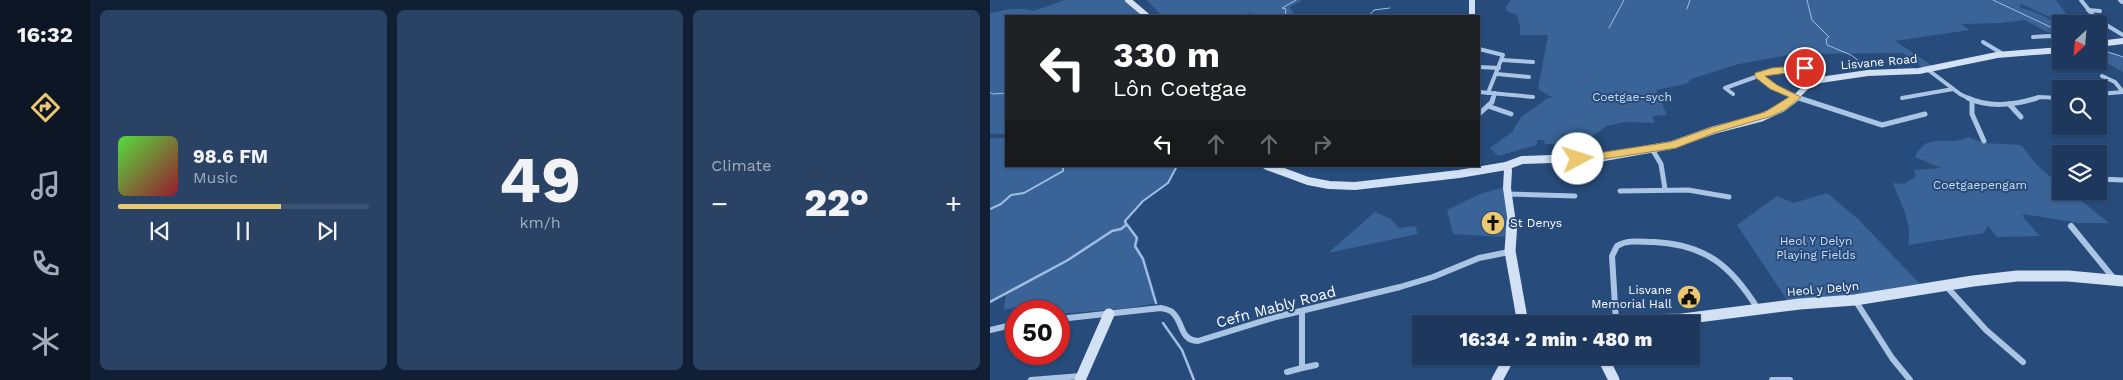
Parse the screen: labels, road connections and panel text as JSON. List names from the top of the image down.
{
  "streets": {
    "main road": ["Lisvane Road", "Heol y Delyn"],
    "street": ["Cefn Mably Road"]
  },
  "parks": ["Coetgae-sych", "Coetgaepengam", "Heol Y Delyn Playing Fields"],
  "places": {
    "church": ["St Denys"],
    "public building": ["Lisvane Memorial Hall"]
  },
  "north": "bottom left",
  "page": {
    "tabs": "16:32",
    "tile": [
      ["49", "km/h"],
      "Climate"
    ],
    "turn": ["330 m", "Lôn Coetgae"],
    "song": ["98.6 FM", "Music"],
    "heat": ["−", "22°", "+"],
    "limit": "50",
    "trip": "16:34 · 2 min · 480 m"
  }
}
